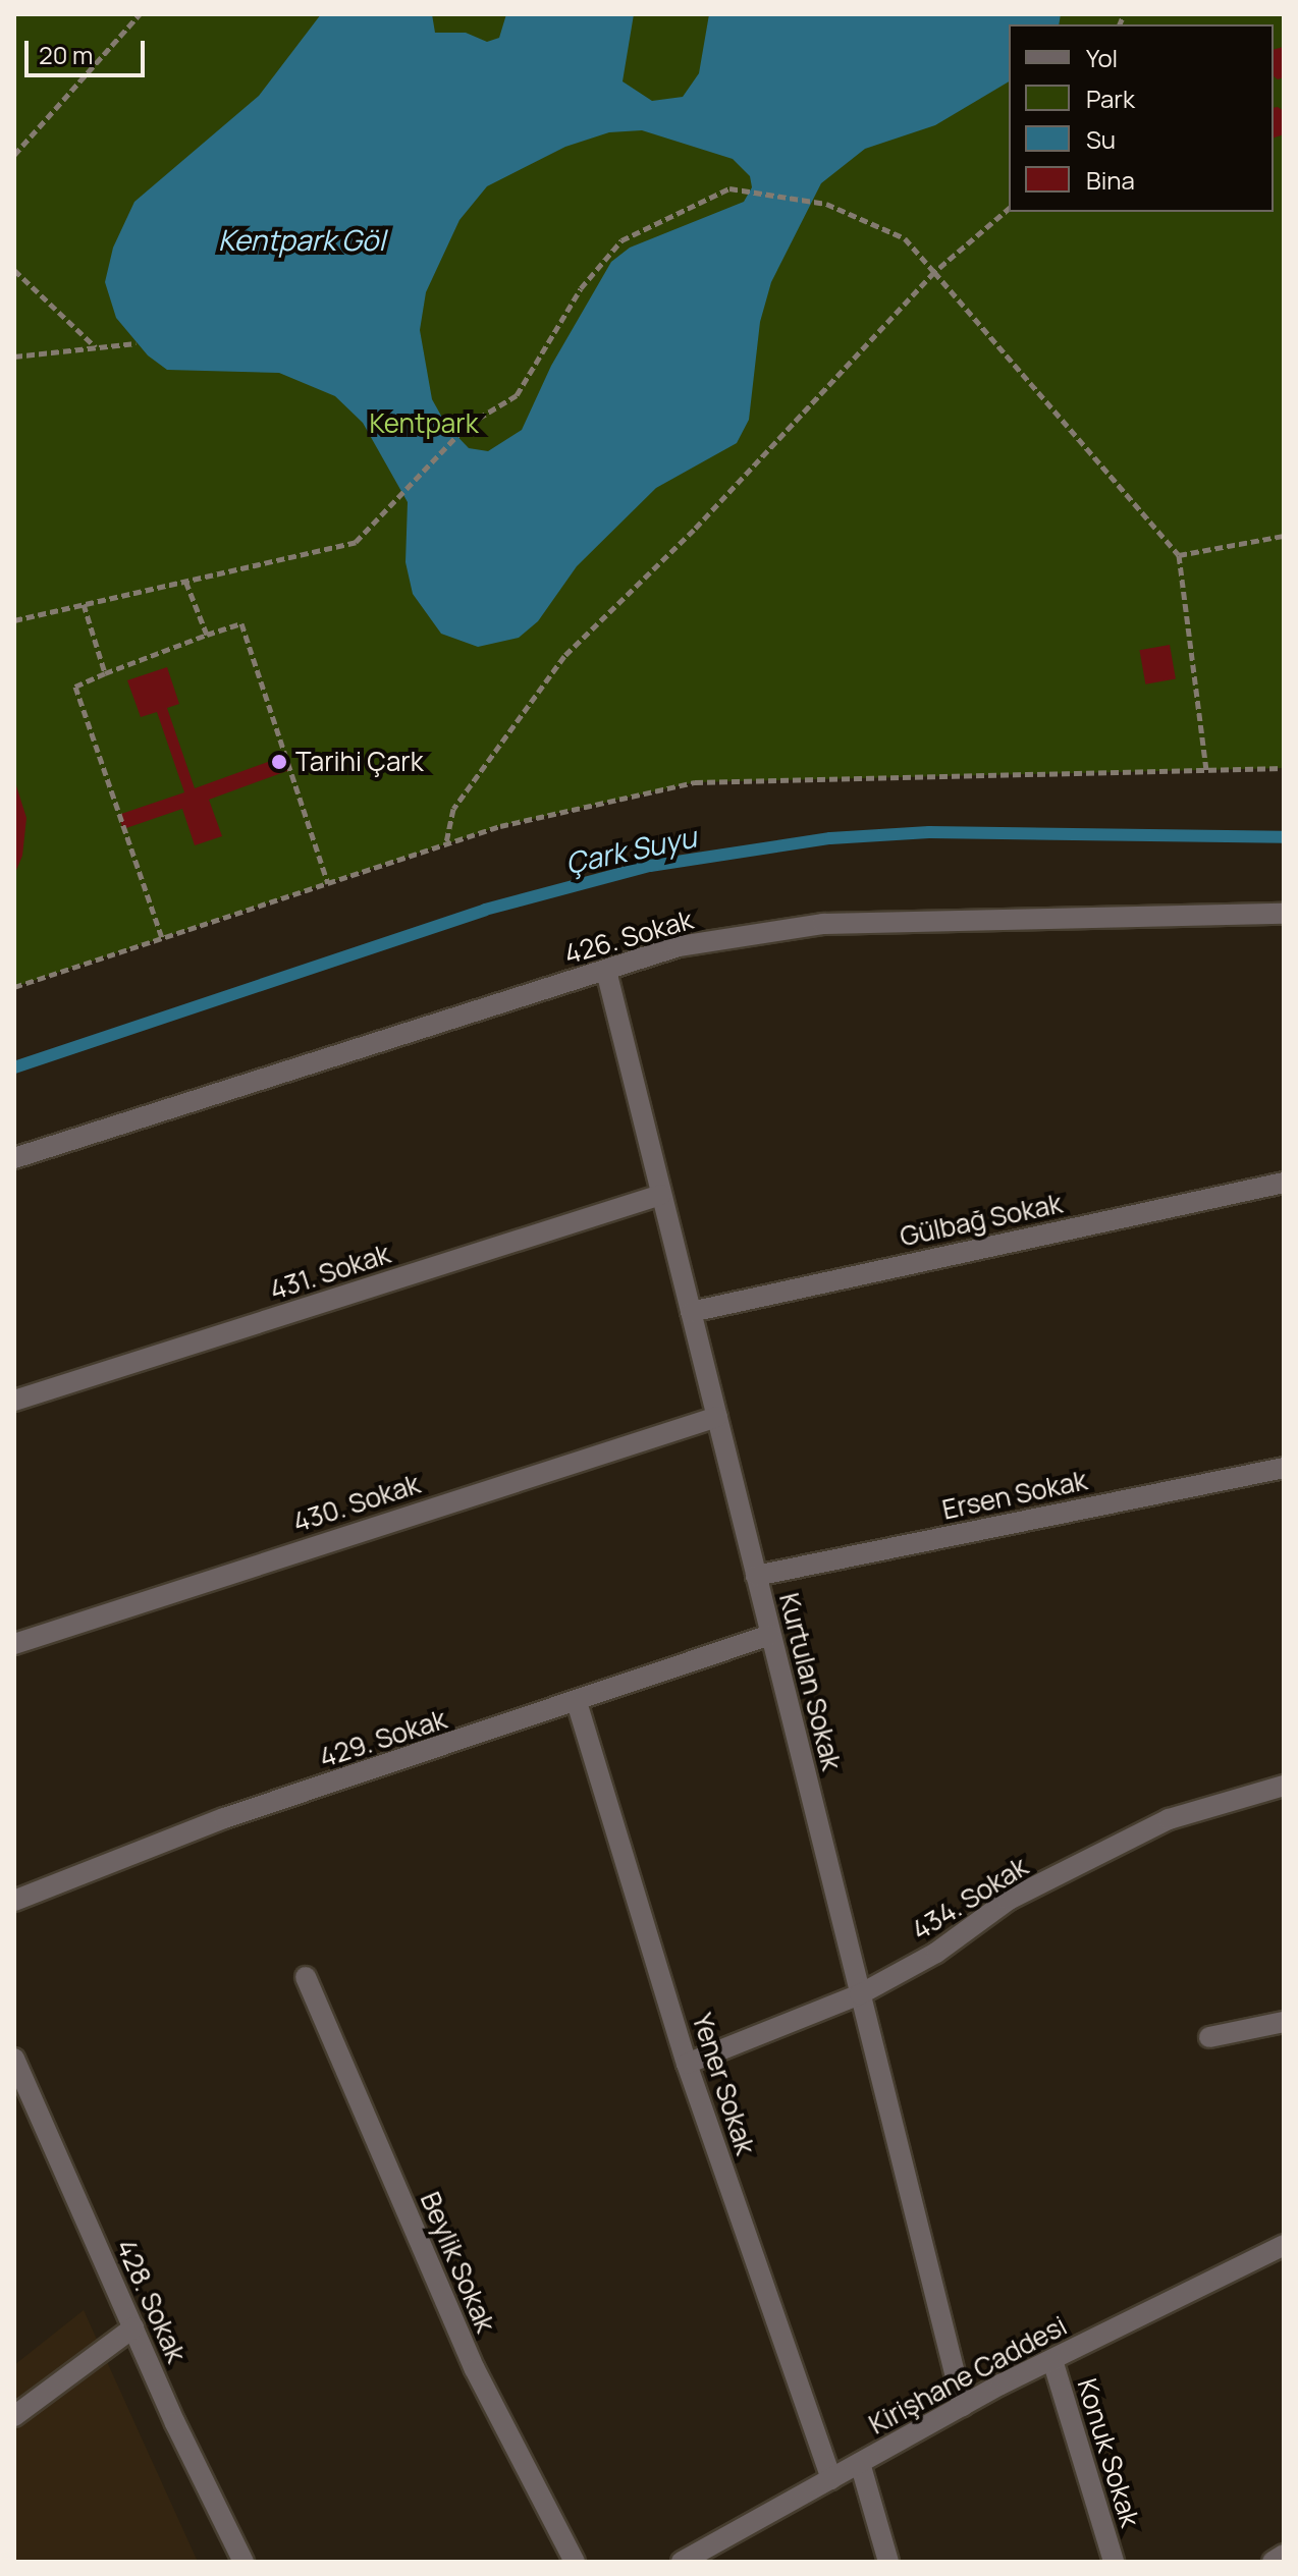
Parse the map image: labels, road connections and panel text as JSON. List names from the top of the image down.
{
  "streets": {
    "street": [
      "426. Sokak",
      "Gülbağ Sokak",
      "431. Sokak",
      "Ersen Sokak",
      "430. Sokak",
      "Kurtulan Sokak",
      "429. Sokak",
      "434. Sokak",
      "Yener Sokak",
      "Beylik Sokak",
      "428. Sokak",
      "Kirişhane Caddesi",
      "Konuk Sokak"
    ]
  },
  "crossings": [
    ["426. Sokak", "Kurtulan Sokak"],
    ["Gülbağ Sokak", "Kurtulan Sokak"],
    ["431. Sokak", "Kurtulan Sokak"],
    ["Ersen Sokak", "Kurtulan Sokak"],
    ["430. Sokak", "Kurtulan Sokak"],
    ["Kurtulan Sokak", "429. Sokak"],
    ["Kurtulan Sokak", "434. Sokak"],
    ["Kurtulan Sokak", "Kirişhane Caddesi"],
    ["429. Sokak", "Yener Sokak"],
    ["434. Sokak", "Yener Sokak"],
    ["Yener Sokak", "Kirişhane Caddesi"],
    ["Kirişhane Caddesi", "Konuk Sokak"]
  ],
  "water": ["Kentpark Göl", "Çark Suyu"],
  "parks": ["Kentpark"],
  "places": ["Tarihi Çark"],
  "legend": [
    "Yol",
    "Park",
    "Su",
    "Bina"
  ],
  "scale_bar": "20 m"
}
